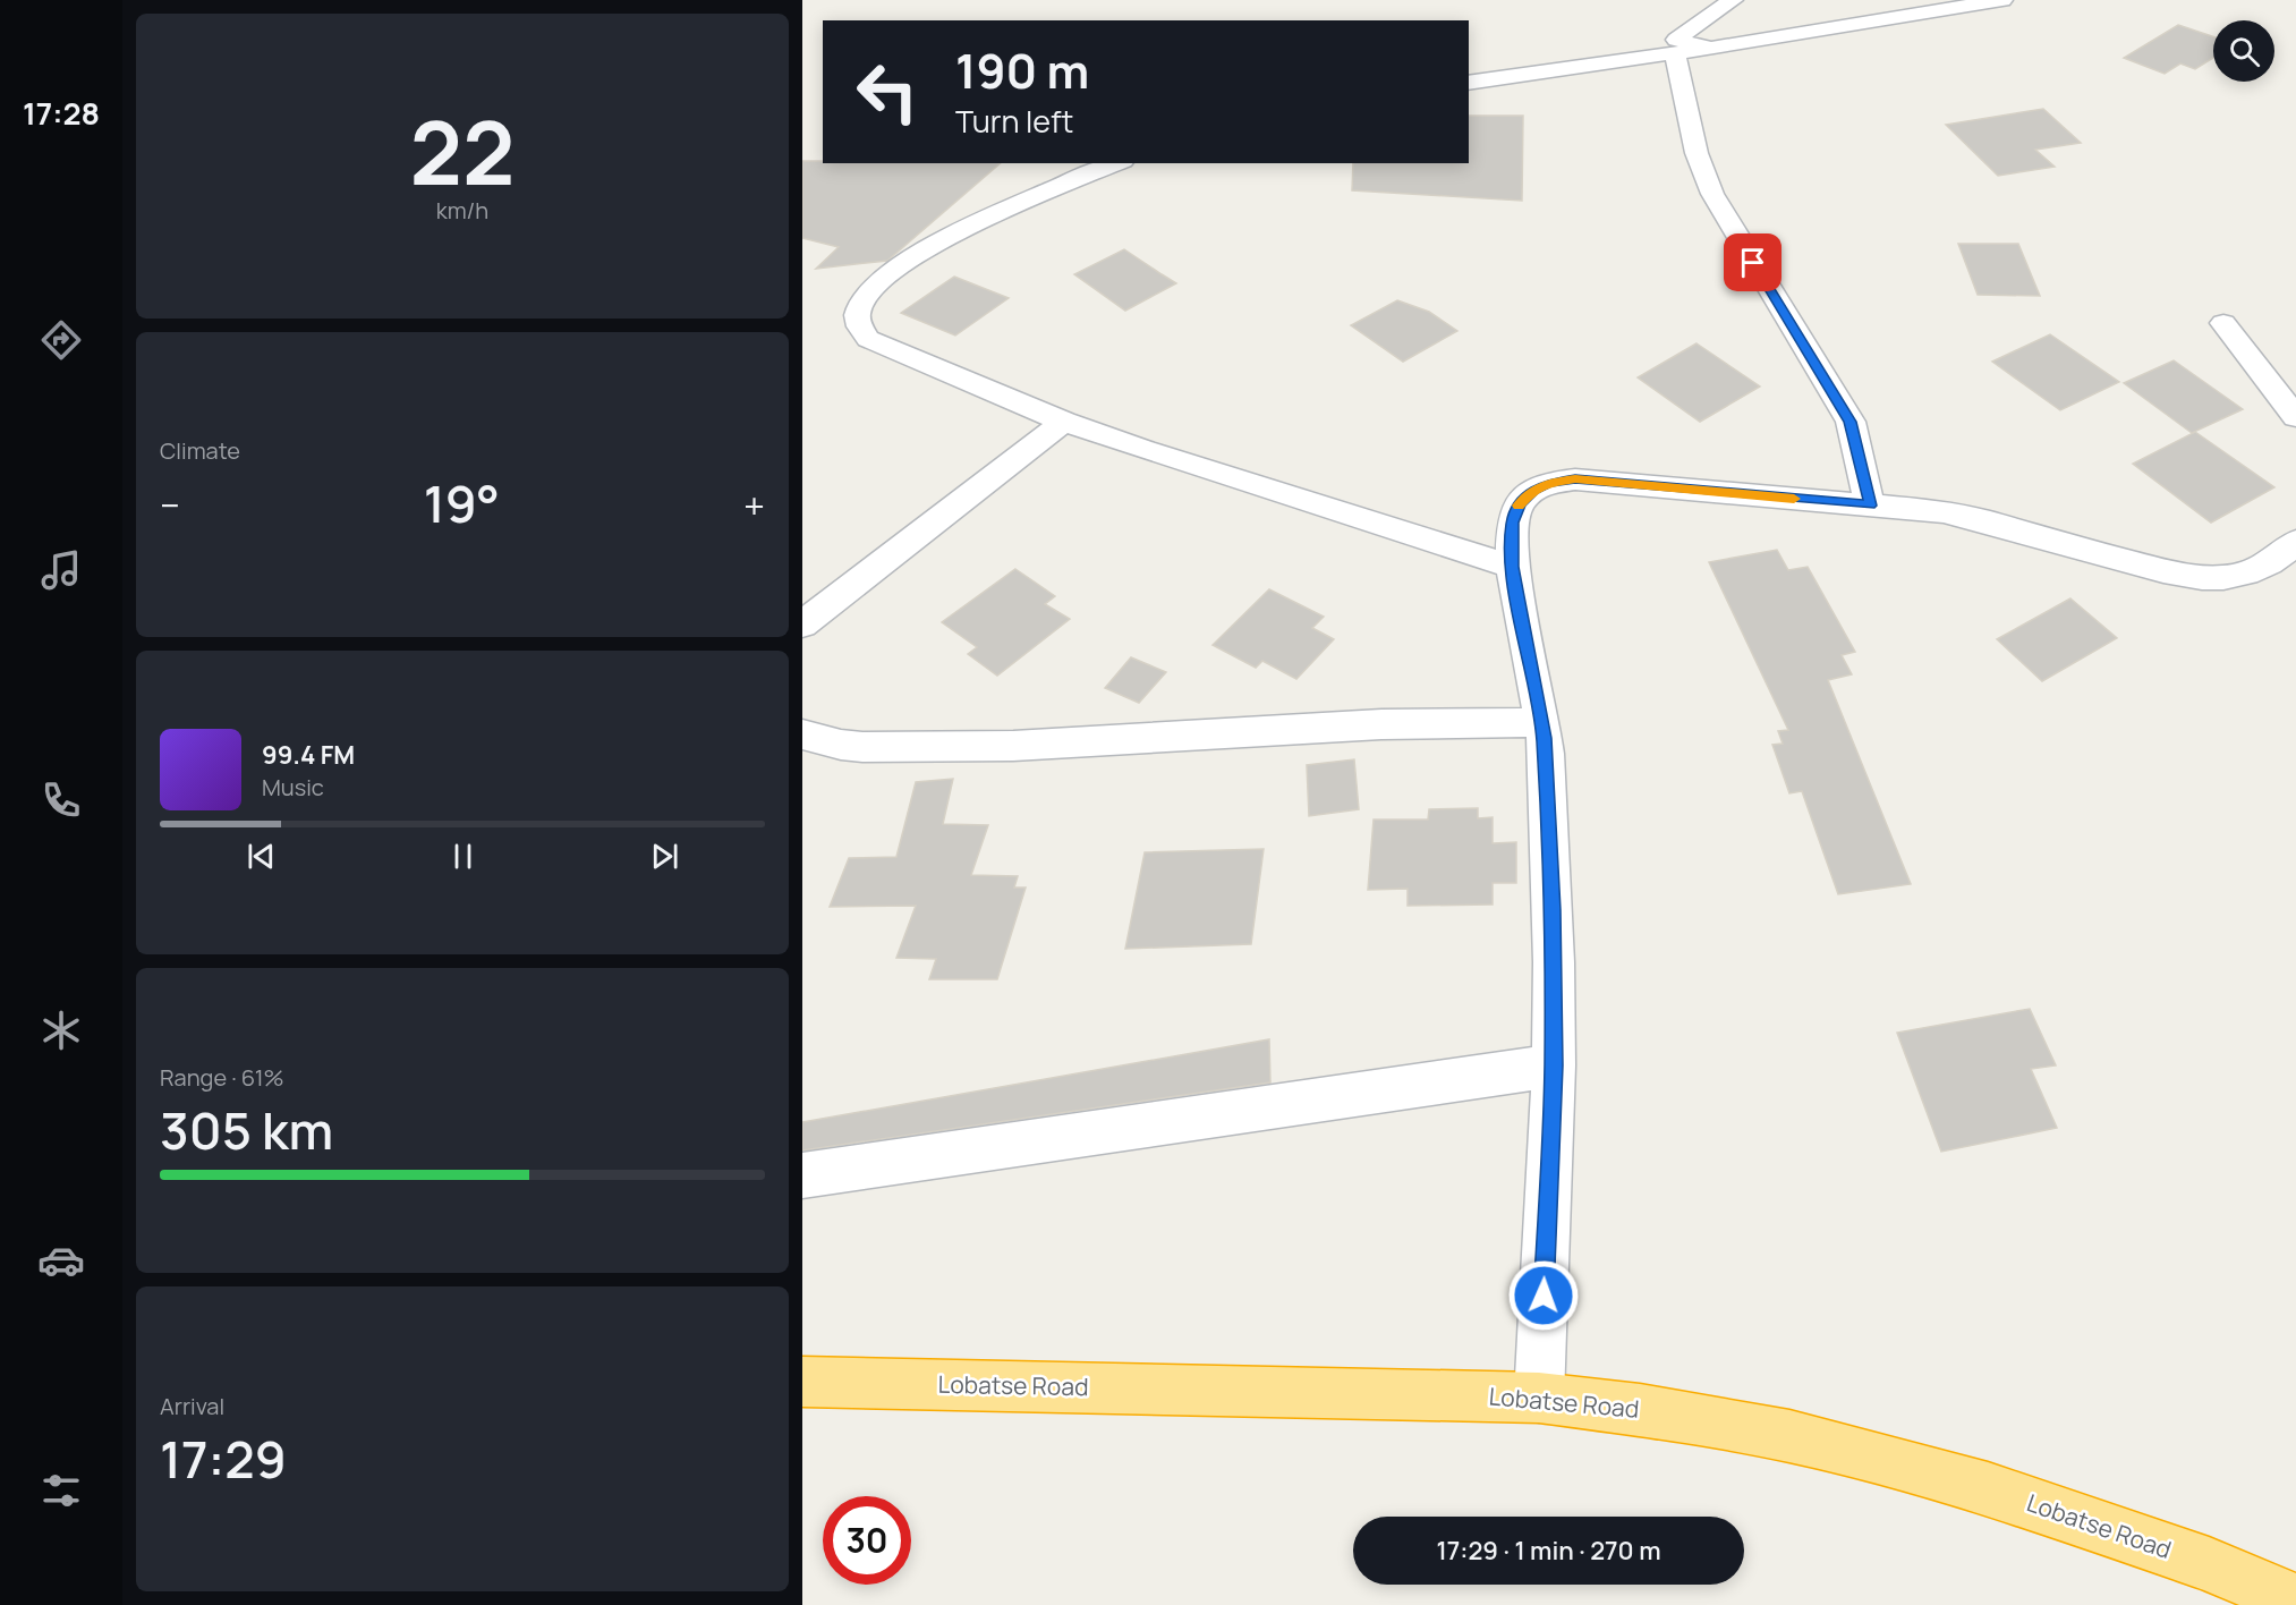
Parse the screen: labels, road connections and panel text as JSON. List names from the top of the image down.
{
  "streets": {
    "highway": ["Lobatse Road"]
  },
  "page": {
    "tabs": "17:28",
    "tile": [
      ["22", "km/h"],
      "Climate",
      ["Range · 61%", "305 km"],
      ["Arrival", "17:29"]
    ],
    "turn": ["190 m", "Turn left"],
    "heat": ["−", "19°", "+"],
    "song": ["99.4 FM", "Music"],
    "limit": "30",
    "trip": "17:29 · 1 min · 270 m"
  }
}
